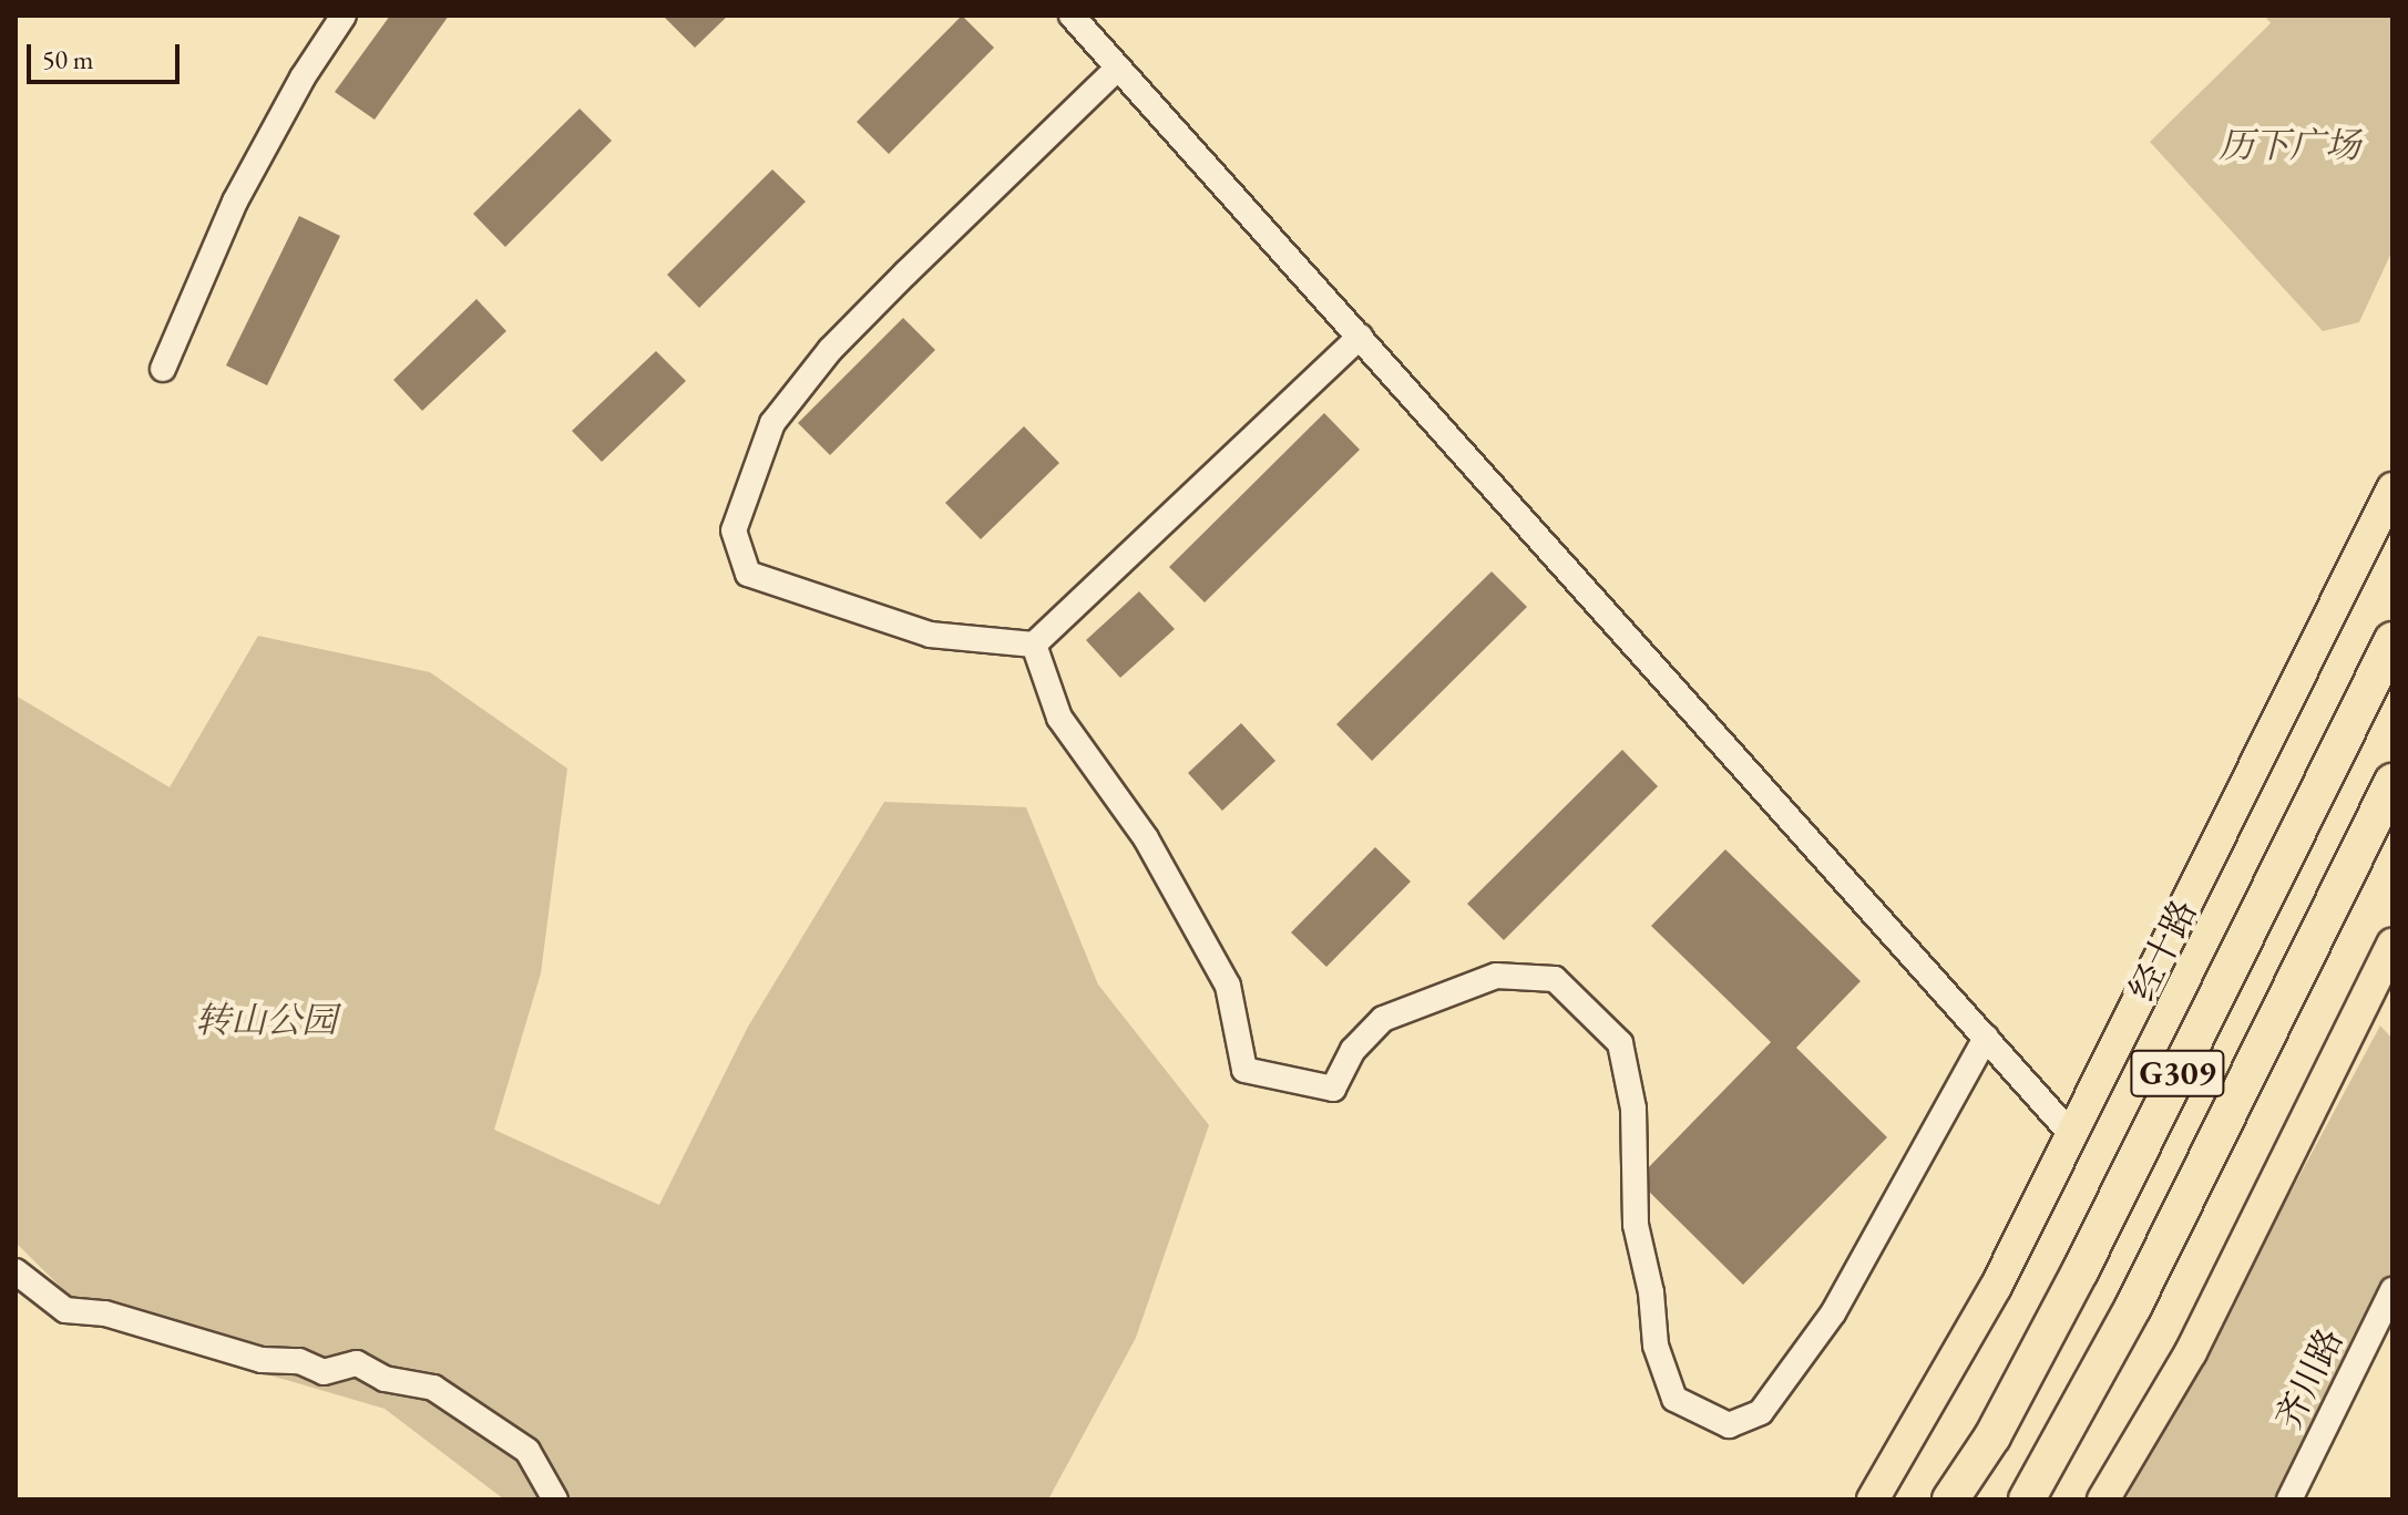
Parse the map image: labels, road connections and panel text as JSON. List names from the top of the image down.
{
  "streets": {
    "highway": ["经十路", "G309"],
    "street": ["齐川路"]
  },
  "parks": ["历下广场", "转山公园"],
  "scale_bar": "50 m"
}
